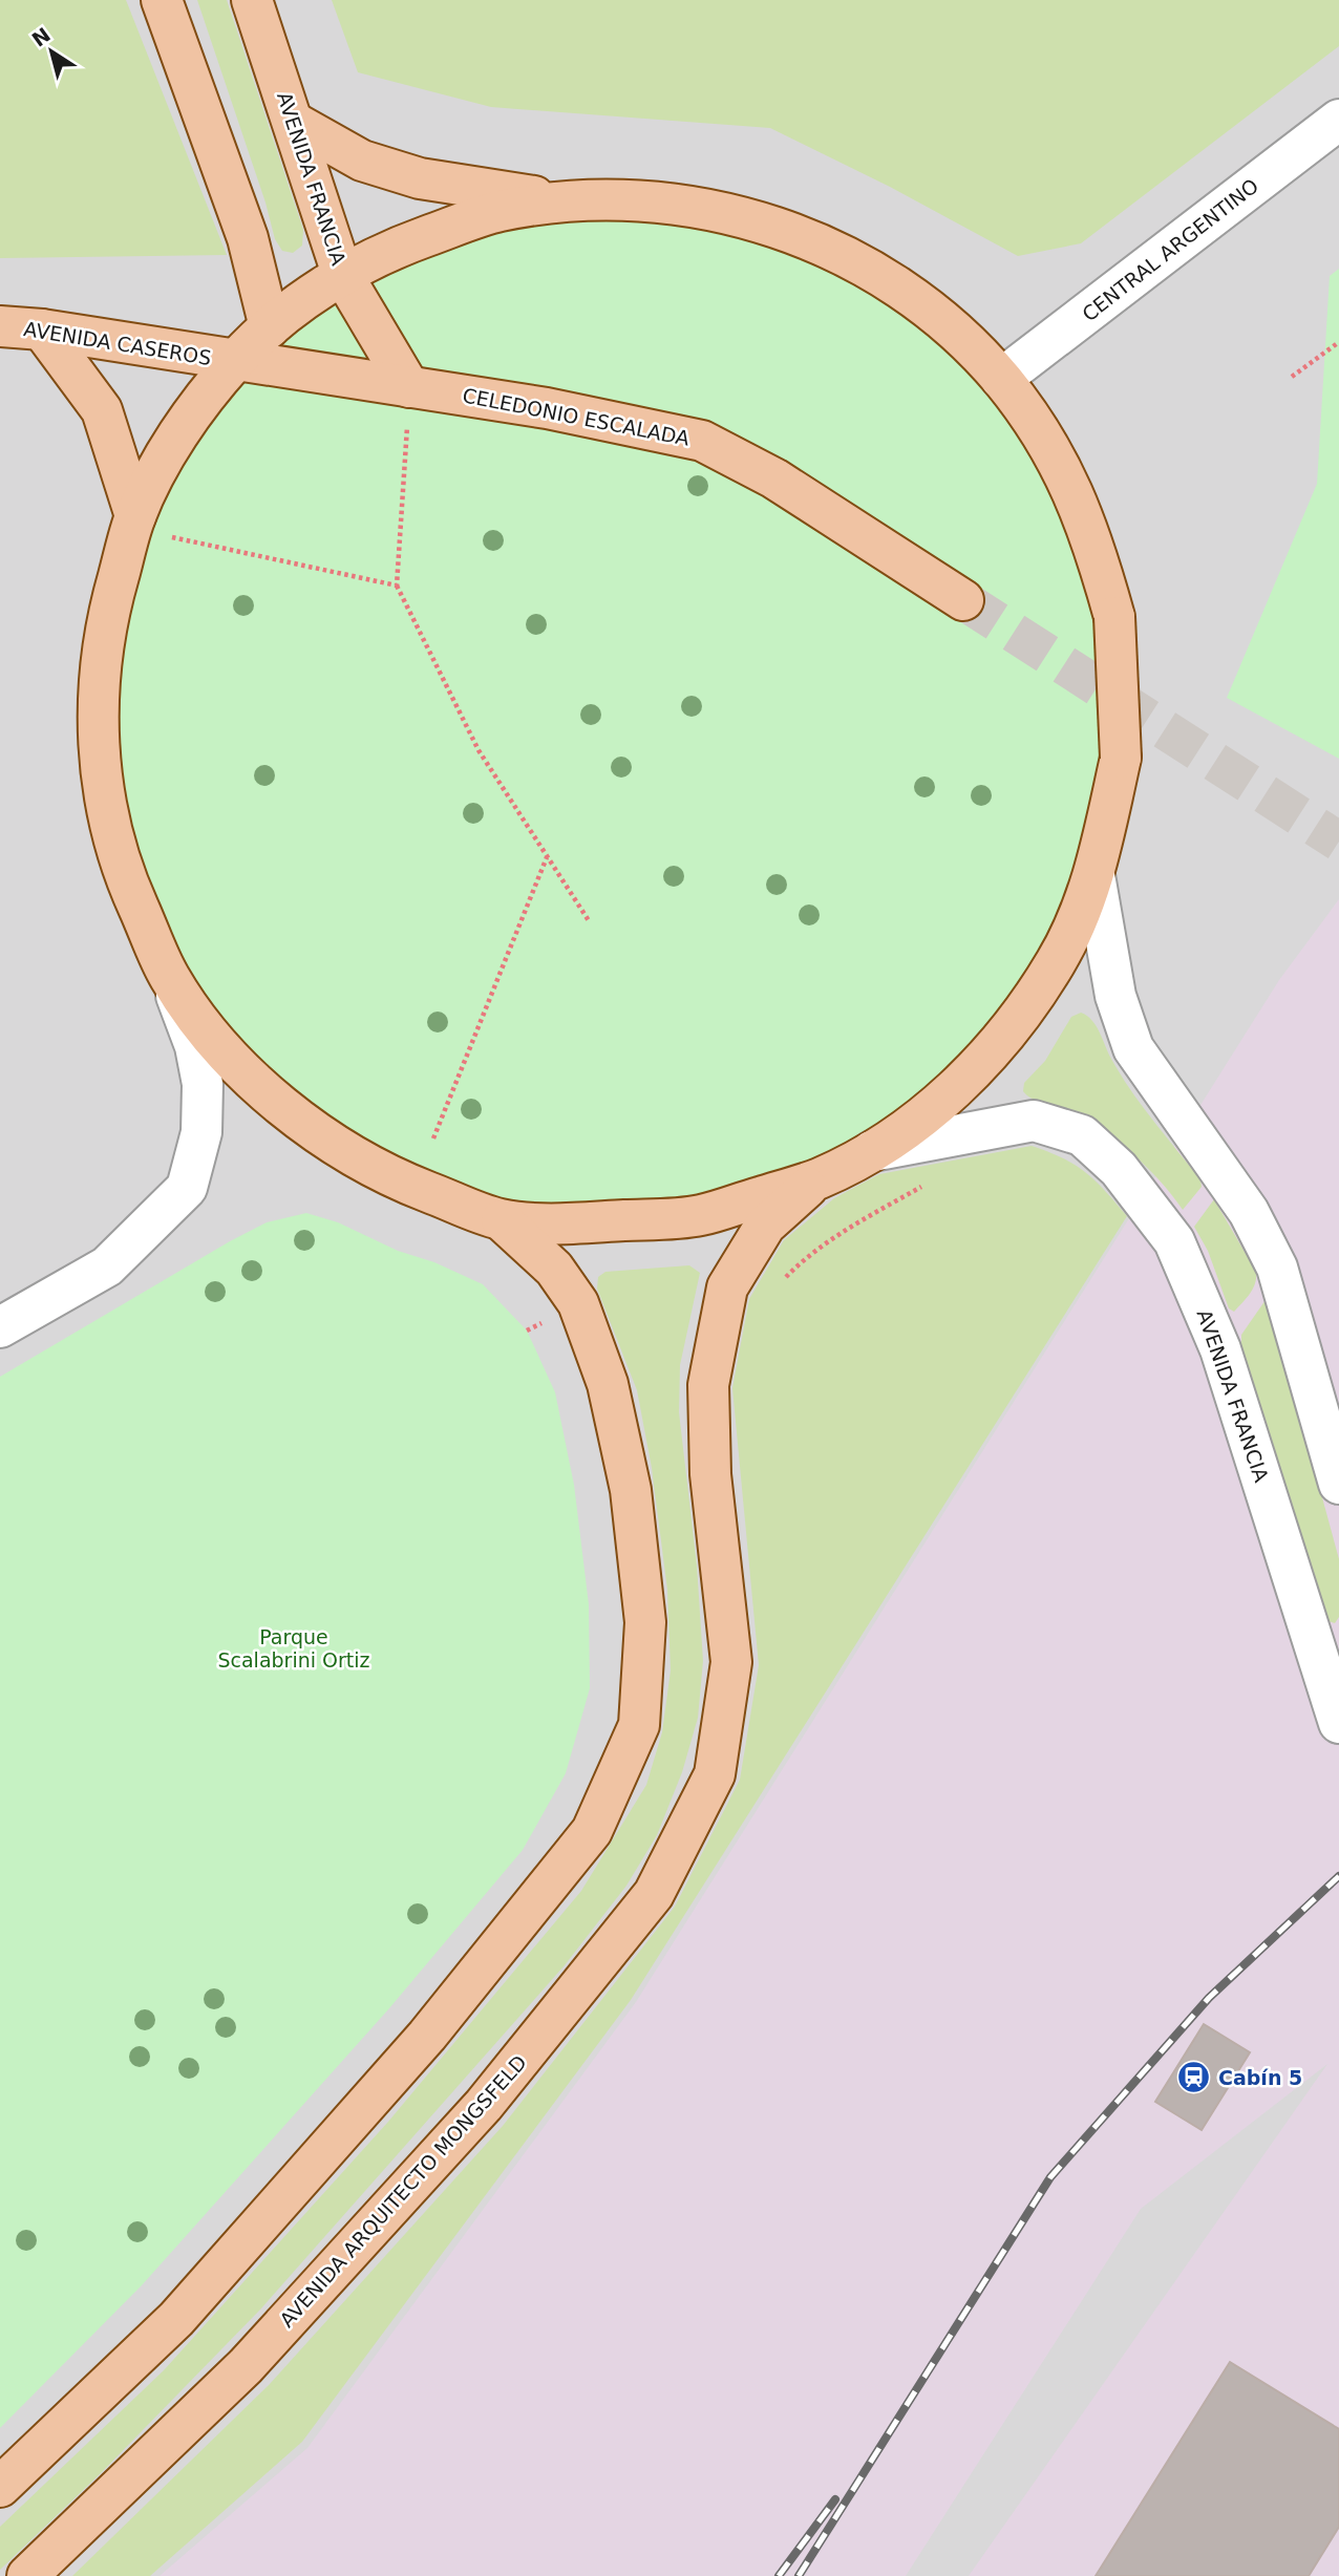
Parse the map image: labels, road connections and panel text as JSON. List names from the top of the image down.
{
  "streets": {
    "main road": [
      "AVENIDA FRANCIA",
      "AVENIDA CASEROS",
      "CELEDONIO ESCALADA",
      "AVENIDA ARQUITECTO MONGSFELD"
    ],
    "street": ["CENTRAL ARGENTINO"]
  },
  "crossings": [
    ["AVENIDA FRANCIA", "CELEDONIO ESCALADA"],
    ["AVENIDA CASEROS", "CELEDONIO ESCALADA"]
  ],
  "parks": ["Parque Scalabrini Ortiz"],
  "places": {
    "station": ["Cabín 5"]
  },
  "north": "top left"
}
